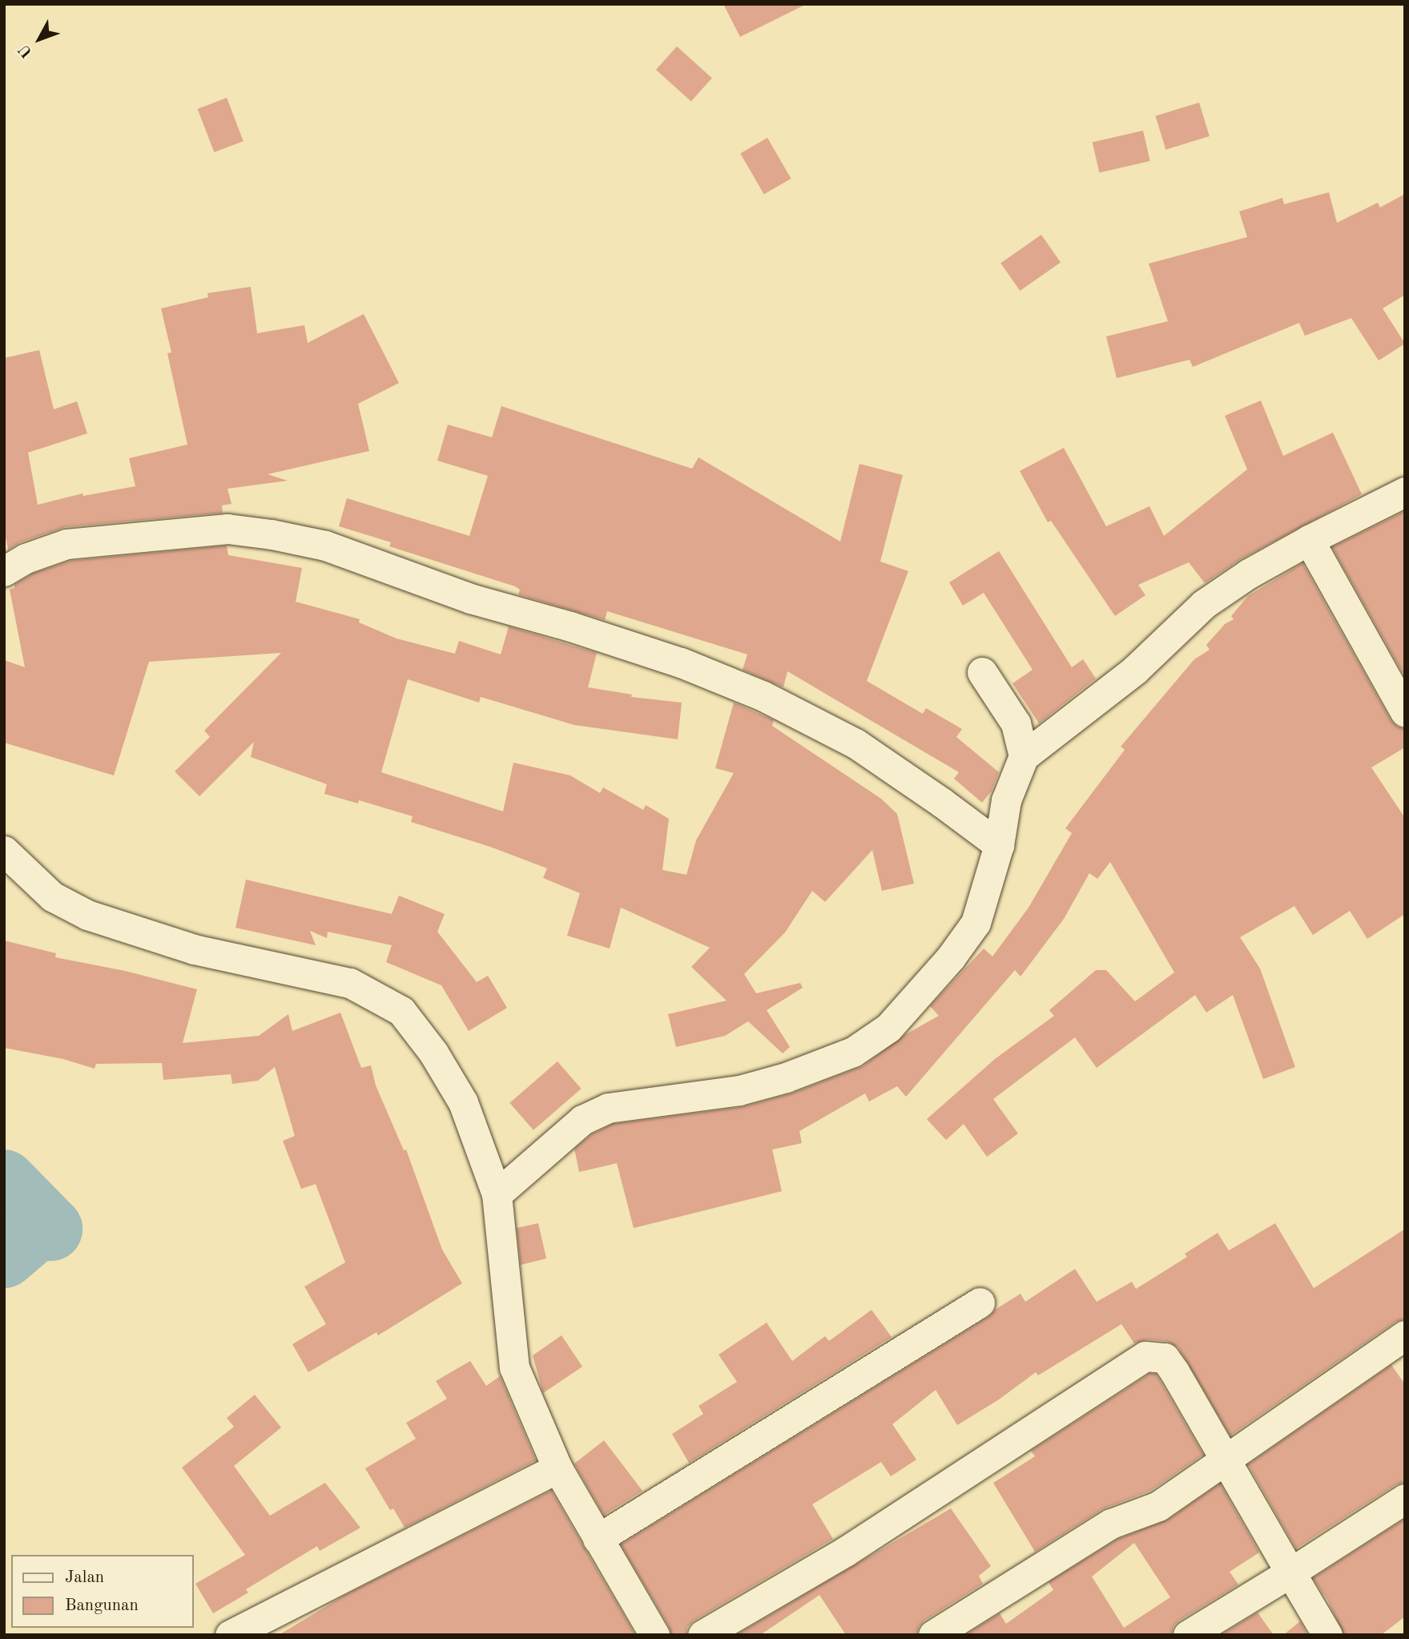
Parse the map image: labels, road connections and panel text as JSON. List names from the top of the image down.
{
  "legend": ["Jalan", "Bangunan"],
  "north": "bottom left"
}
